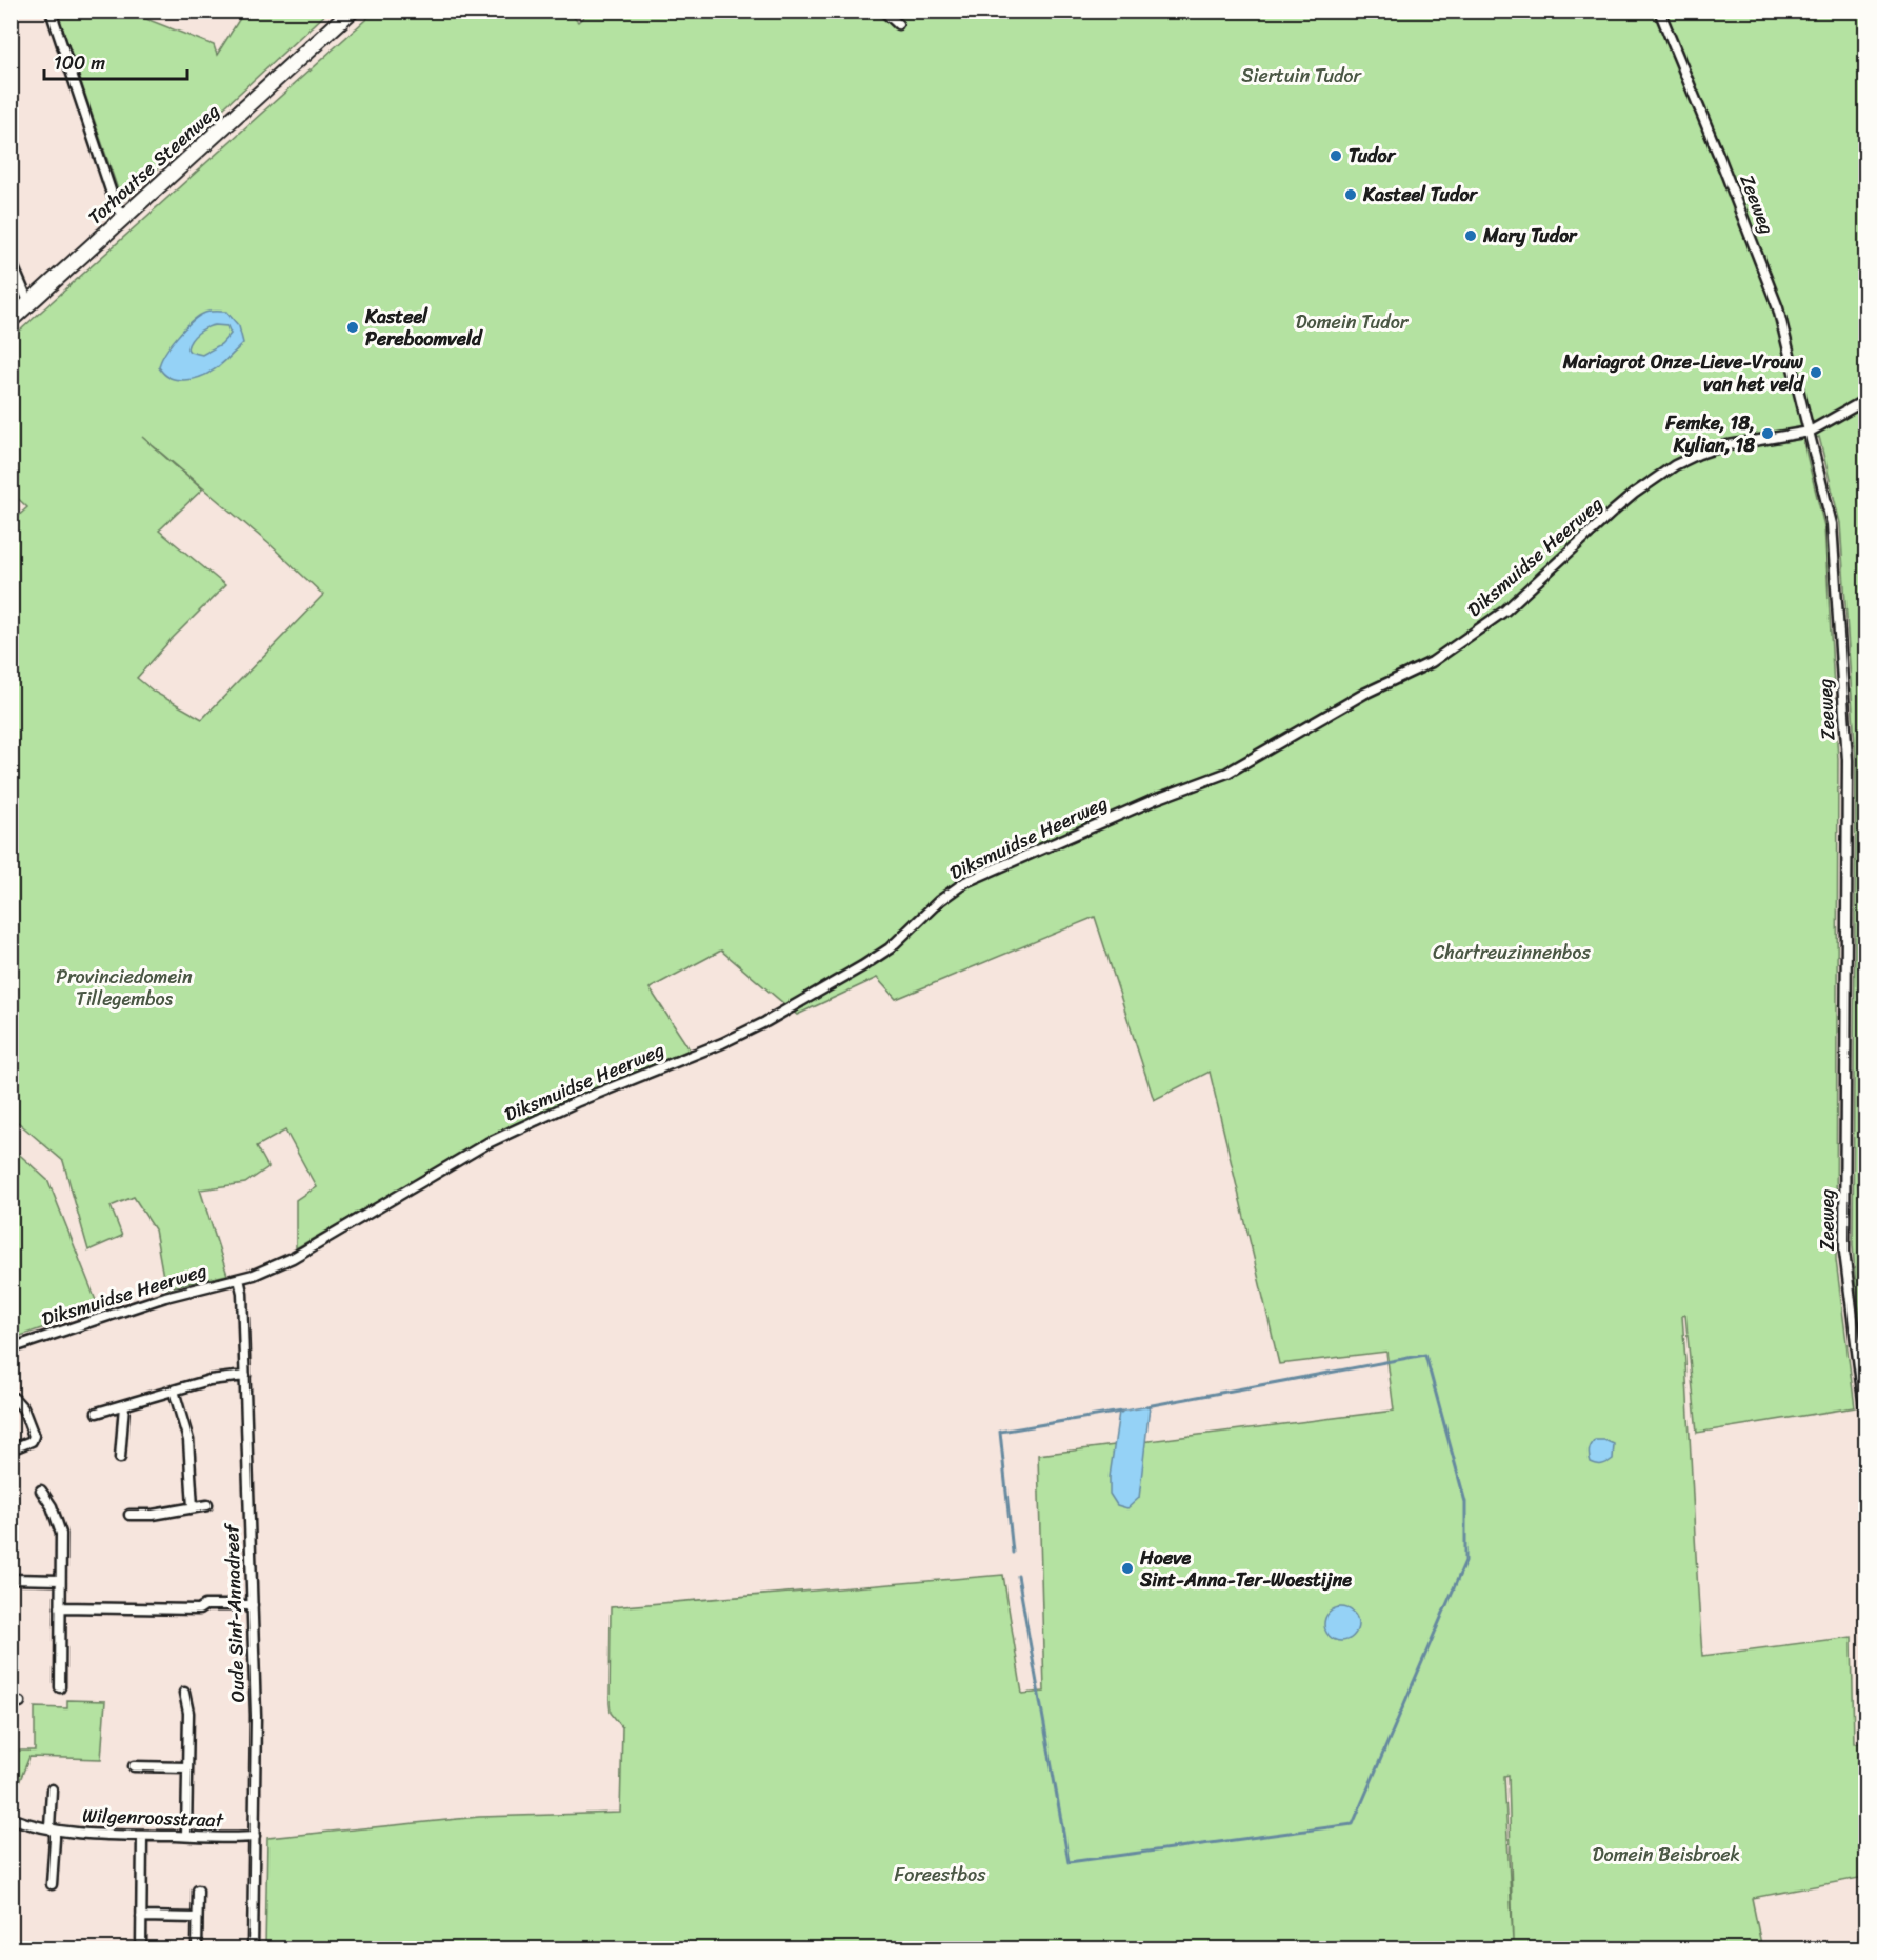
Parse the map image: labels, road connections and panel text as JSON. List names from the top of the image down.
{
  "streets": {
    "main road": ["Torhoutse Steenweg"],
    "street": [
      "Zeeweg",
      "Diksmuidse Heerweg",
      "Oude Sint-Annadreef",
      "Wilgenroosstraat"
    ]
  },
  "crossings": [
    ["Zeeweg", "Diksmuidse Heerweg"],
    ["Diksmuidse Heerweg", "Oude Sint-Annadreef"],
    ["Oude Sint-Annadreef", "Wilgenroosstraat"]
  ],
  "parks": [
    "Siertuin Tudor",
    "Domein Tudor",
    "Chartreuzinnenbos",
    "Provinciedomein Tillegembos",
    "Domein Beisbroek",
    "Foreestbos"
  ],
  "places": [
    "Tudor",
    "Kasteel Tudor",
    "Mary Tudor",
    "Kasteel Pereboomveld",
    "Mariagrot Onze-Lieve-Vrouw van het veld",
    "Femke, 18, Kylian, 18",
    "Hoeve Sint-Anna-Ter-Woestijne"
  ],
  "scale_bar": "100 m"
}
